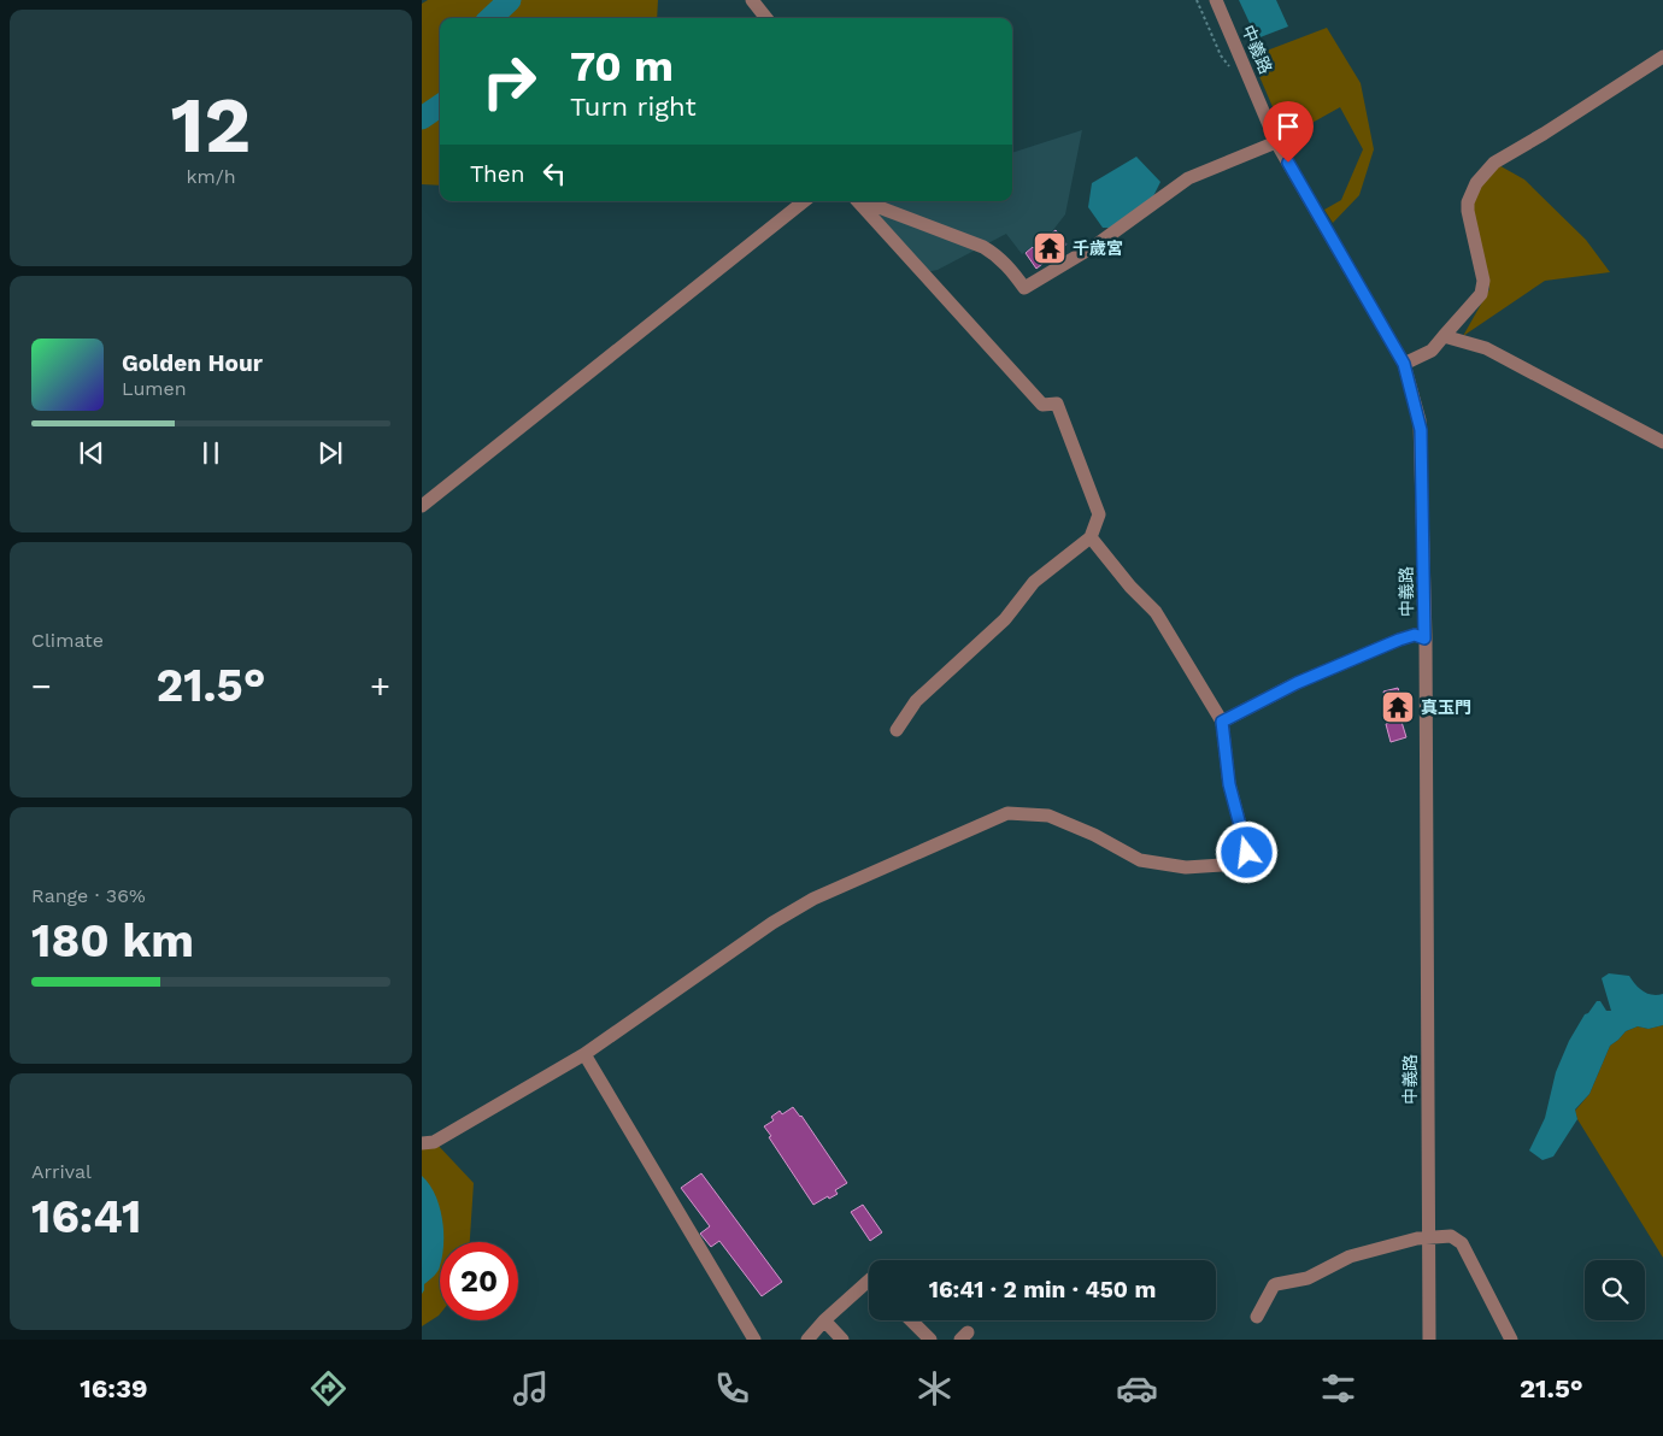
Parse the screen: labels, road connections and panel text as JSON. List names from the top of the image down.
{
  "streets": {
    "street": ["中義路"]
  },
  "places": {
    "temple": ["千歲宮", "真玉門"]
  },
  "page": {
    "tile": [
      ["12", "km/h"],
      "Climate",
      ["Range · 36%", "180 km"],
      ["Arrival", "16:41"]
    ],
    "turn": ["70 m", "Turn right"],
    "then": "Then",
    "song": ["Golden Hour", "Lumen"],
    "heat": ["−", "21.5°", "+"],
    "limit": "20",
    "trip": "16:41 · 2 min · 450 m",
    "tabs": ["16:39", "21.5°"]
  }
}
